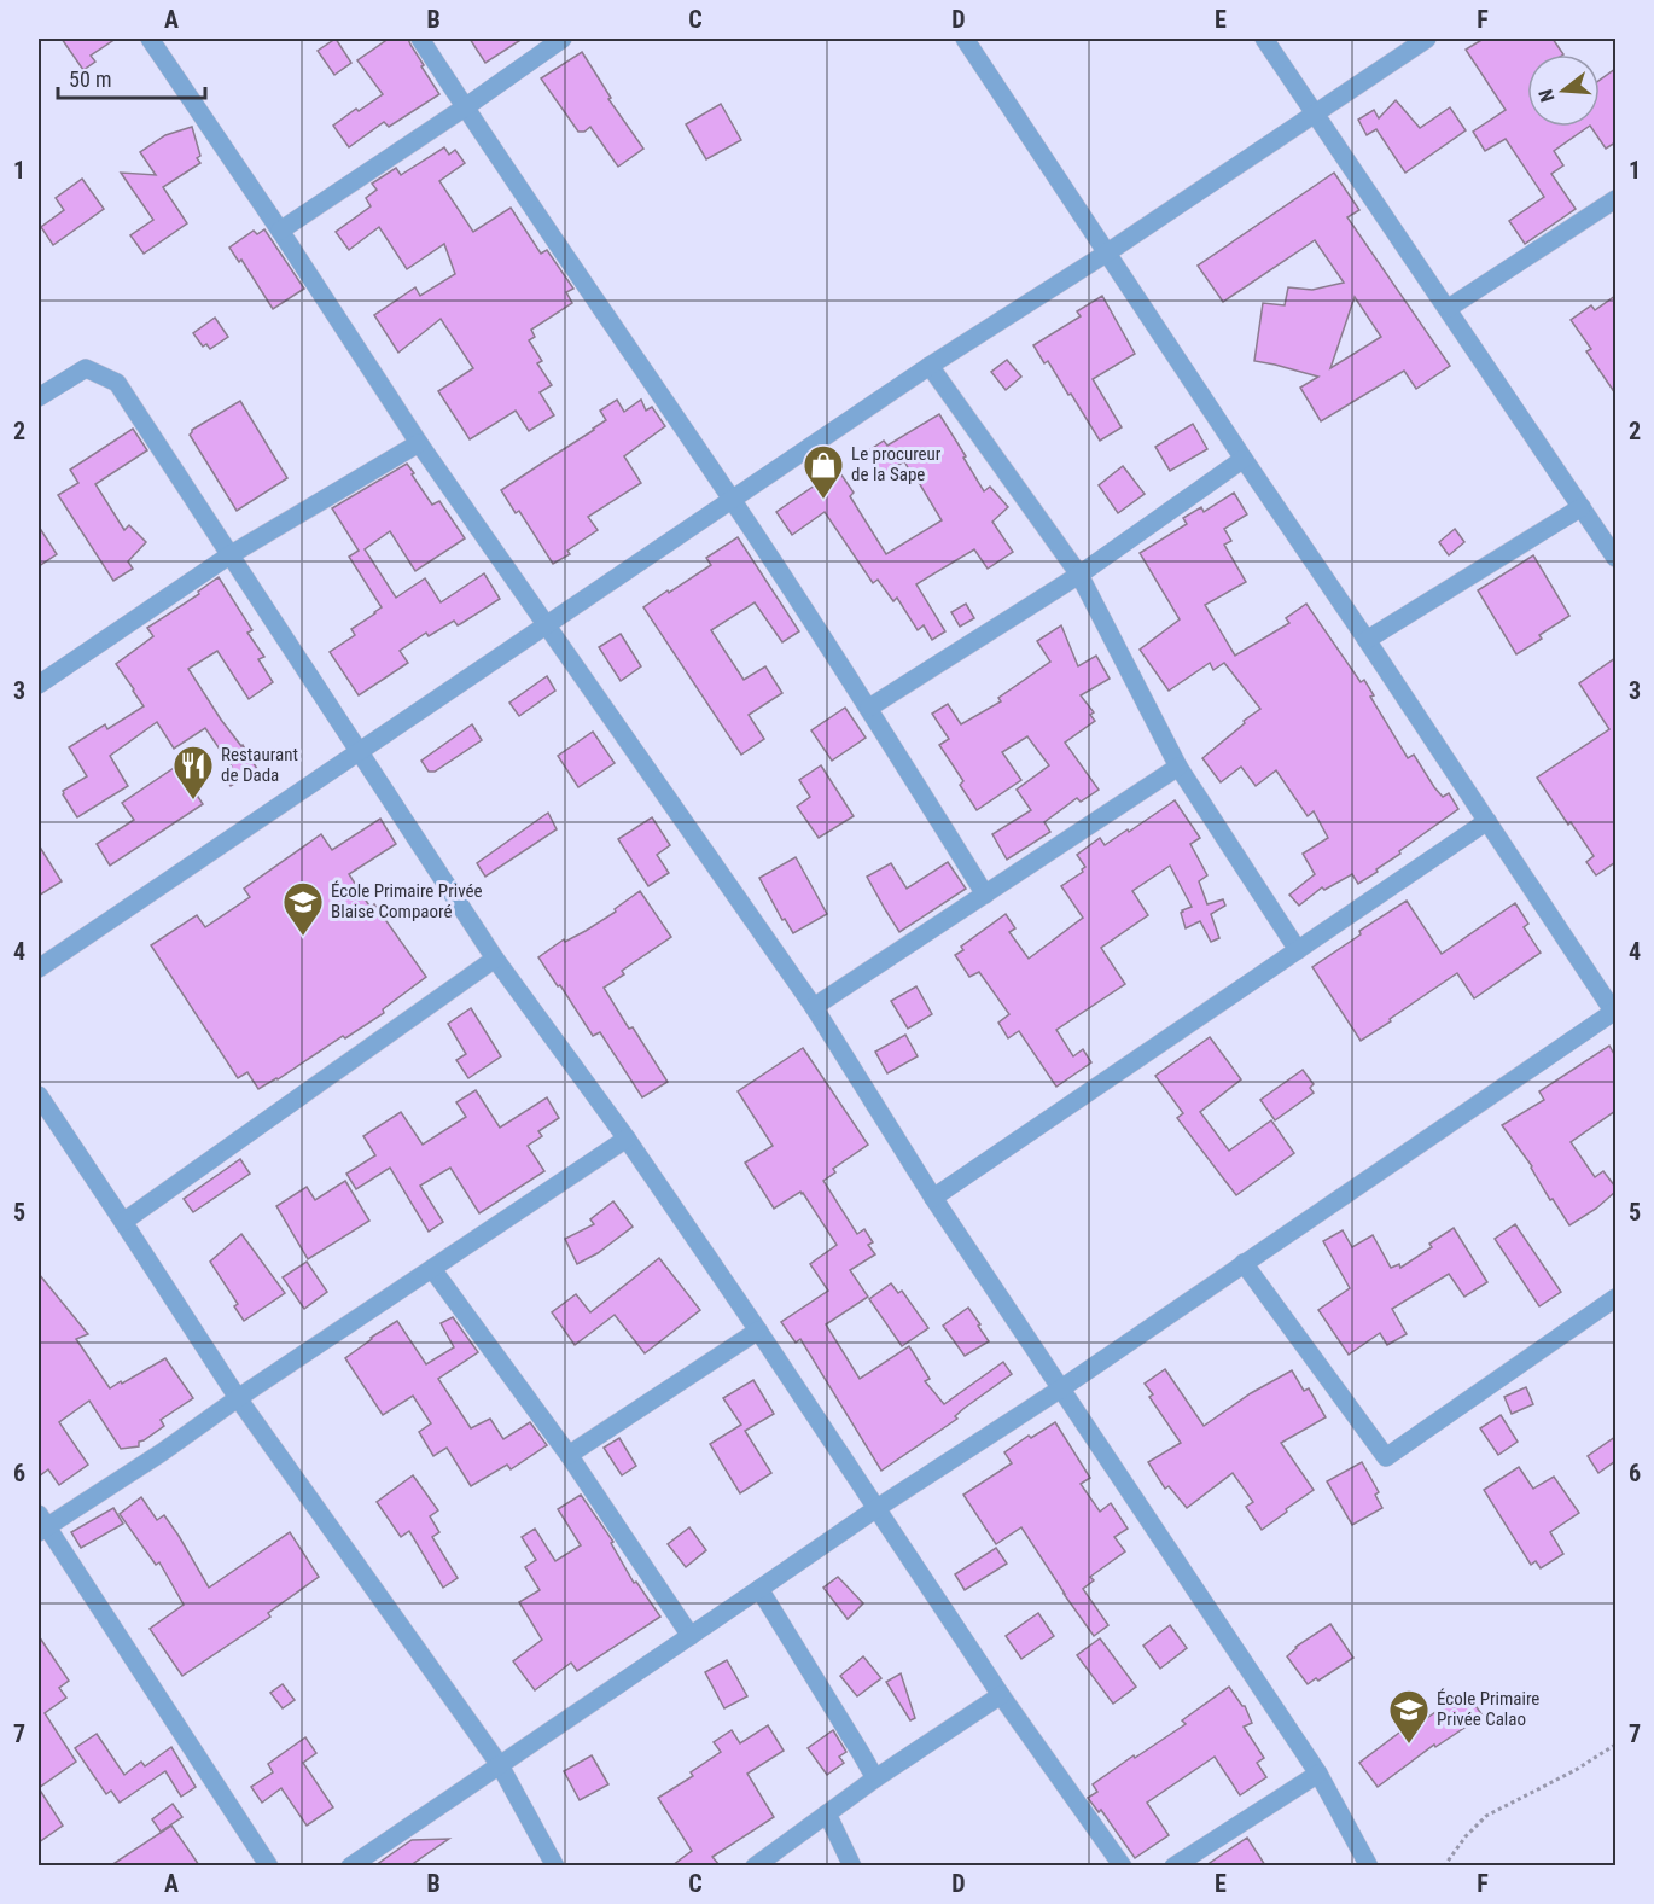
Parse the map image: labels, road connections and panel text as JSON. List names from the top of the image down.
{
  "places": {
    "shop": ["Le procureur de la Sape"],
    "restaurant": ["Restaurant de Dada"],
    "school or university": ["École Primaire Privée Blaise Compaoré", "École Primaire Privée Calao"]
  },
  "scale_bar": "50 m",
  "north": "left",
  "grid": {
    "columns": [
      "A",
      "B",
      "C",
      "D",
      "E",
      "F"
    ],
    "rows": [
      "1",
      "2",
      "3",
      "4",
      "5",
      "6",
      "7"
    ]
  }
}
